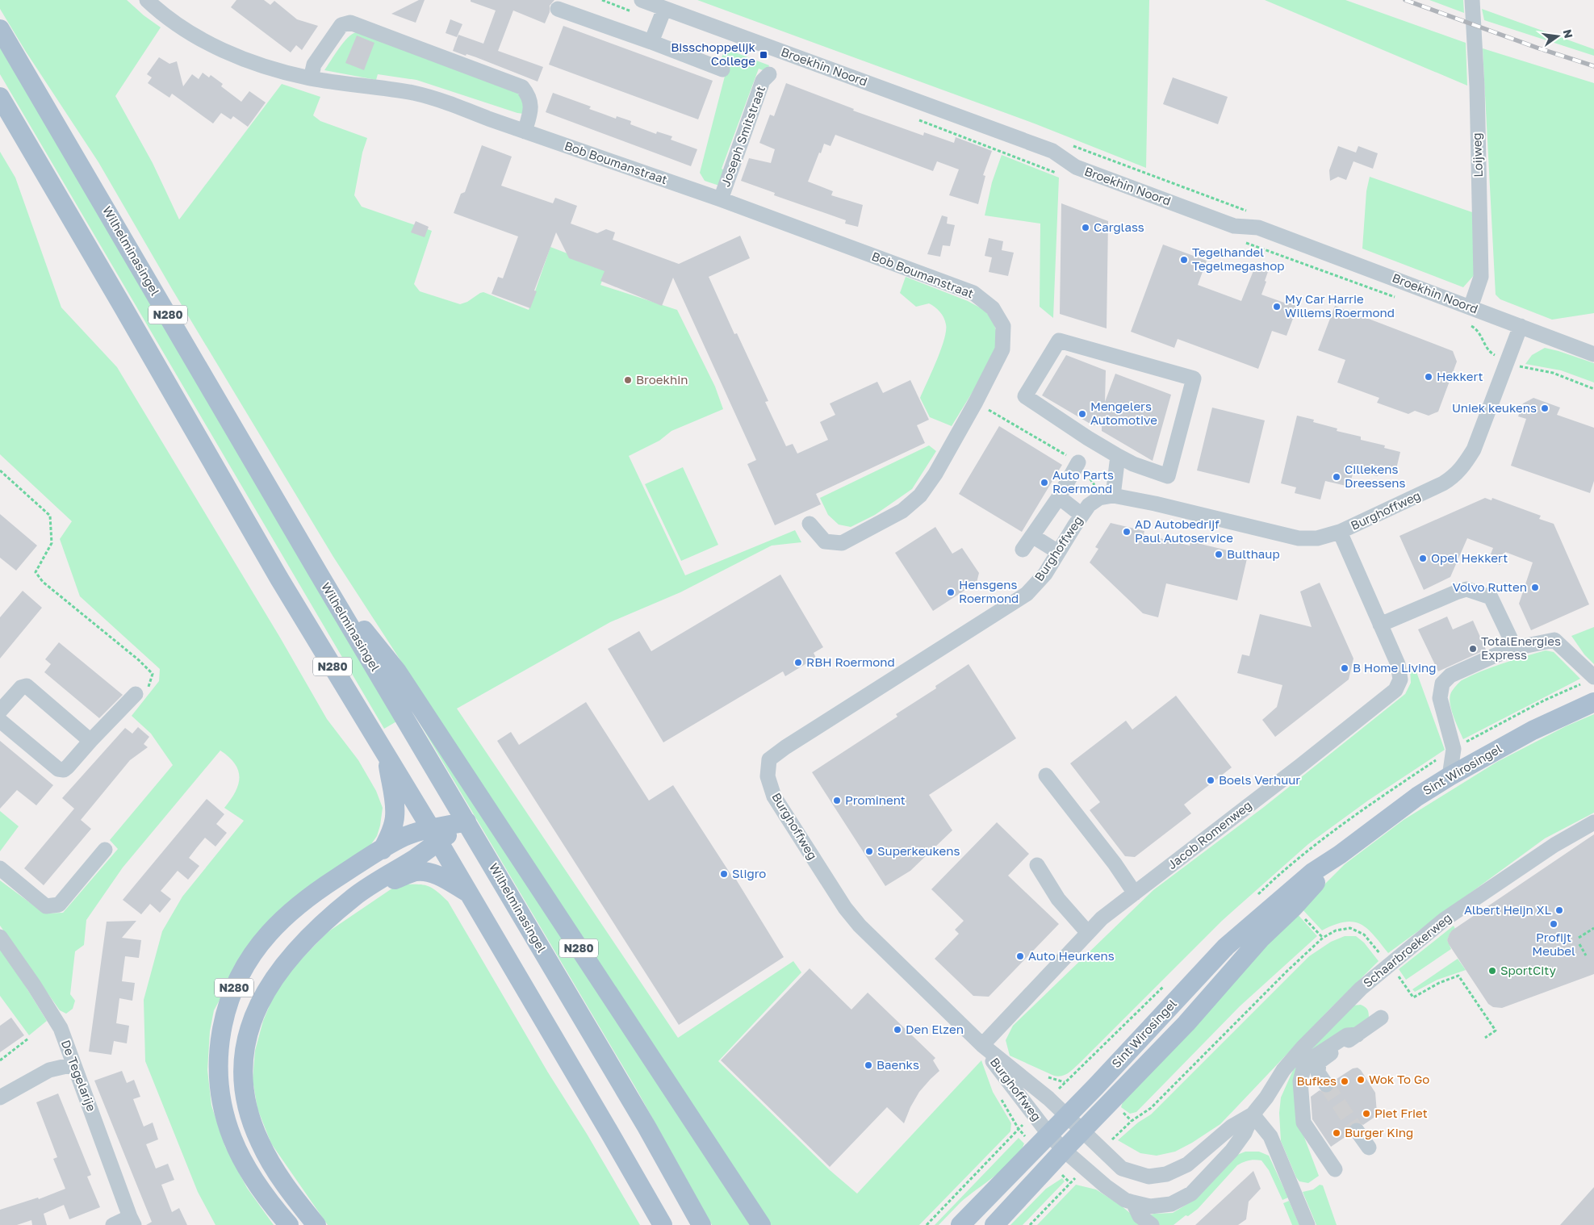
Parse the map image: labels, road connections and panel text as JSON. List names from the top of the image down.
{
  "streets": {
    "main road": ["Wilhelminasingel", "N280", "Sint Wirosingel"],
    "street": [
      "Broekhin Noord",
      "Joseph Smitstraat",
      "Loijweg",
      "Bob Boumanstraat",
      "Burghoffweg",
      "Jacob Romenweg",
      "Schaarbroekerweg",
      "De Tegelarije"
    ]
  },
  "crossings": [
    ["Broekhin Noord", "Loijweg"],
    ["Broekhin Noord", "Burghoffweg"],
    ["Joseph Smitstraat", "Bob Boumanstraat"],
    ["Wilhelminasingel", "N280"],
    ["Burghoffweg", "Sint Wirosingel"],
    ["Burghoffweg", "Jacob Romenweg"],
    ["Burghoffweg", "Schaarbroekerweg"],
    ["Sint Wirosingel", "Schaarbroekerweg"]
  ],
  "places": {
    "transit": ["Bisschoppelijk College"],
    "other": [
      "Carglass",
      "Tegelhandel Tegelmegashop",
      "My Car Harrie Willems Roermond",
      "Hekkert",
      "Broekhin",
      "Uniek keukens",
      "Mengelers Automotive",
      "Cillekens Dreessens",
      "Auto Parts Roermond",
      "AD Autobedrijf Paul Autoservice",
      "Bulthaup",
      "Opel Hekkert",
      "Volvo Rutten",
      "Hensgens Roermond",
      "TotalEnergies Express",
      "RBH Roermond",
      "B Home Living",
      "Boels Verhuur",
      "Prominent",
      "Superkeukens",
      "Sligro",
      "Albert Heijn XL",
      "Profijt Meubel",
      "Auto Heurkens",
      "SportCity",
      "Den Elzen",
      "Baenks",
      "Wok To Go",
      "Bufkes",
      "Piet Friet",
      "Burger King"
    ]
  },
  "north": "right"
}
